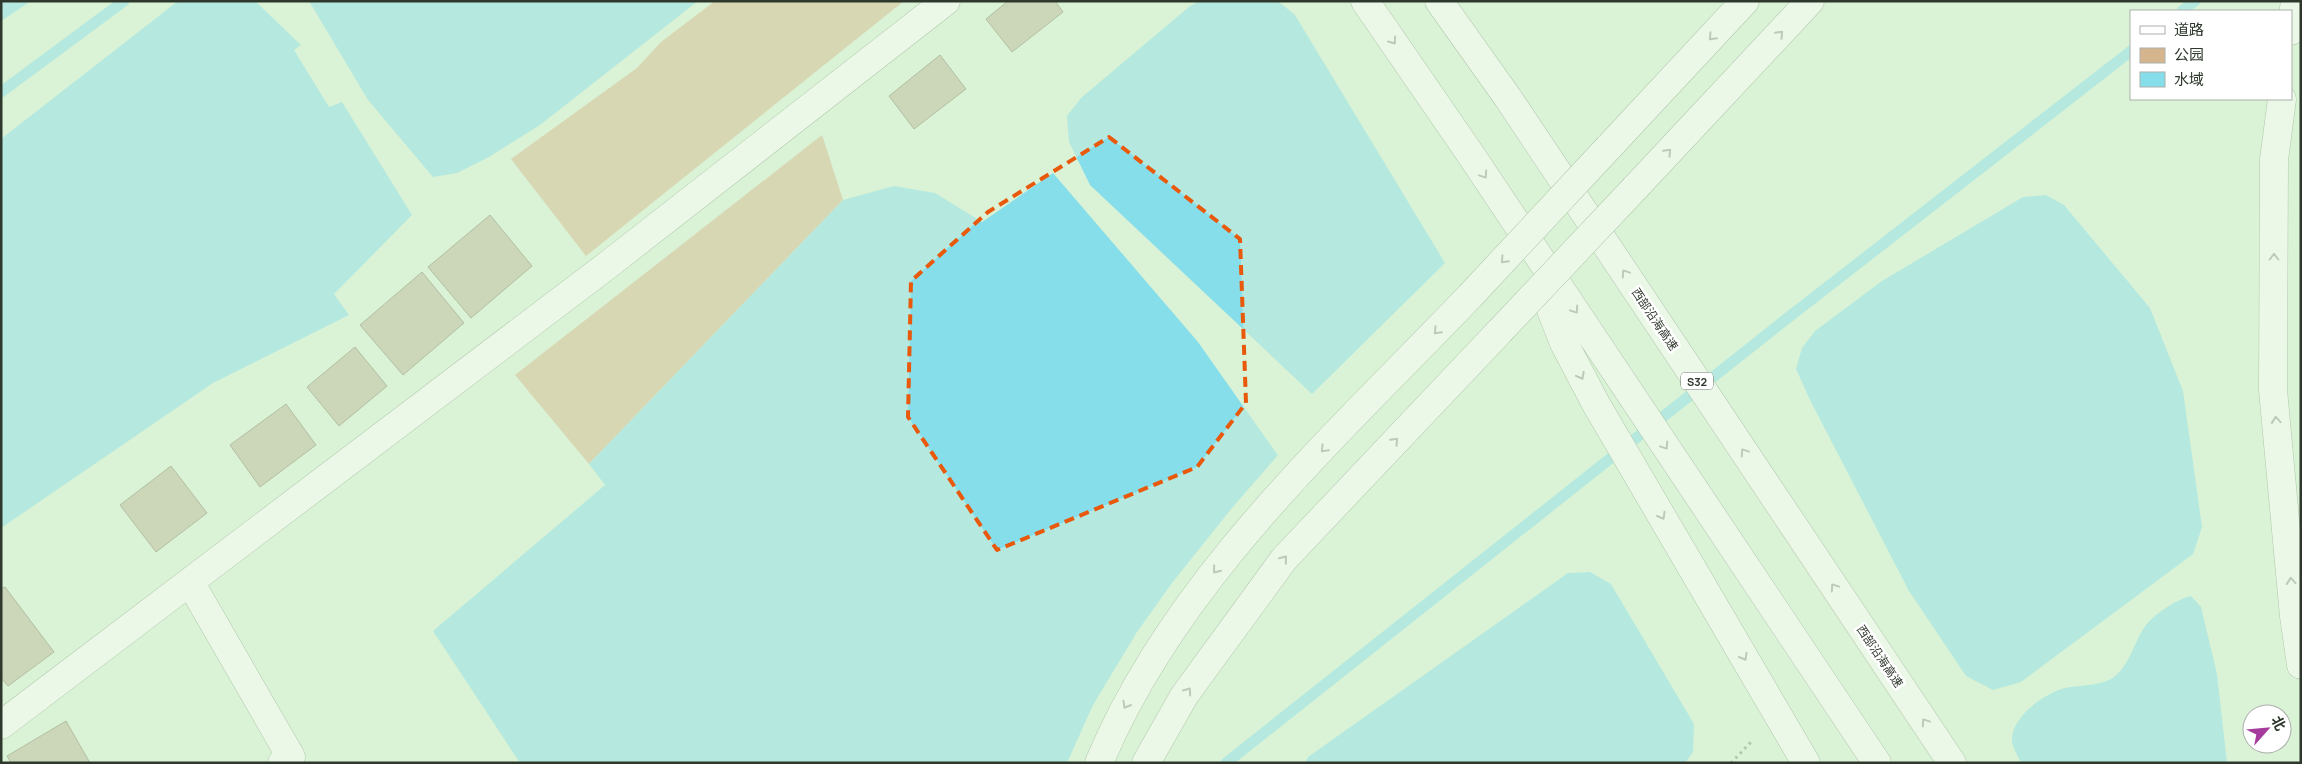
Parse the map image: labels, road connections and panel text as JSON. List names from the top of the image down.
{
  "streets": {
    "main road": ["西部沿海高速", "S32"]
  },
  "legend": ["道路", "公园", "水域"],
  "north": "top right"
}
